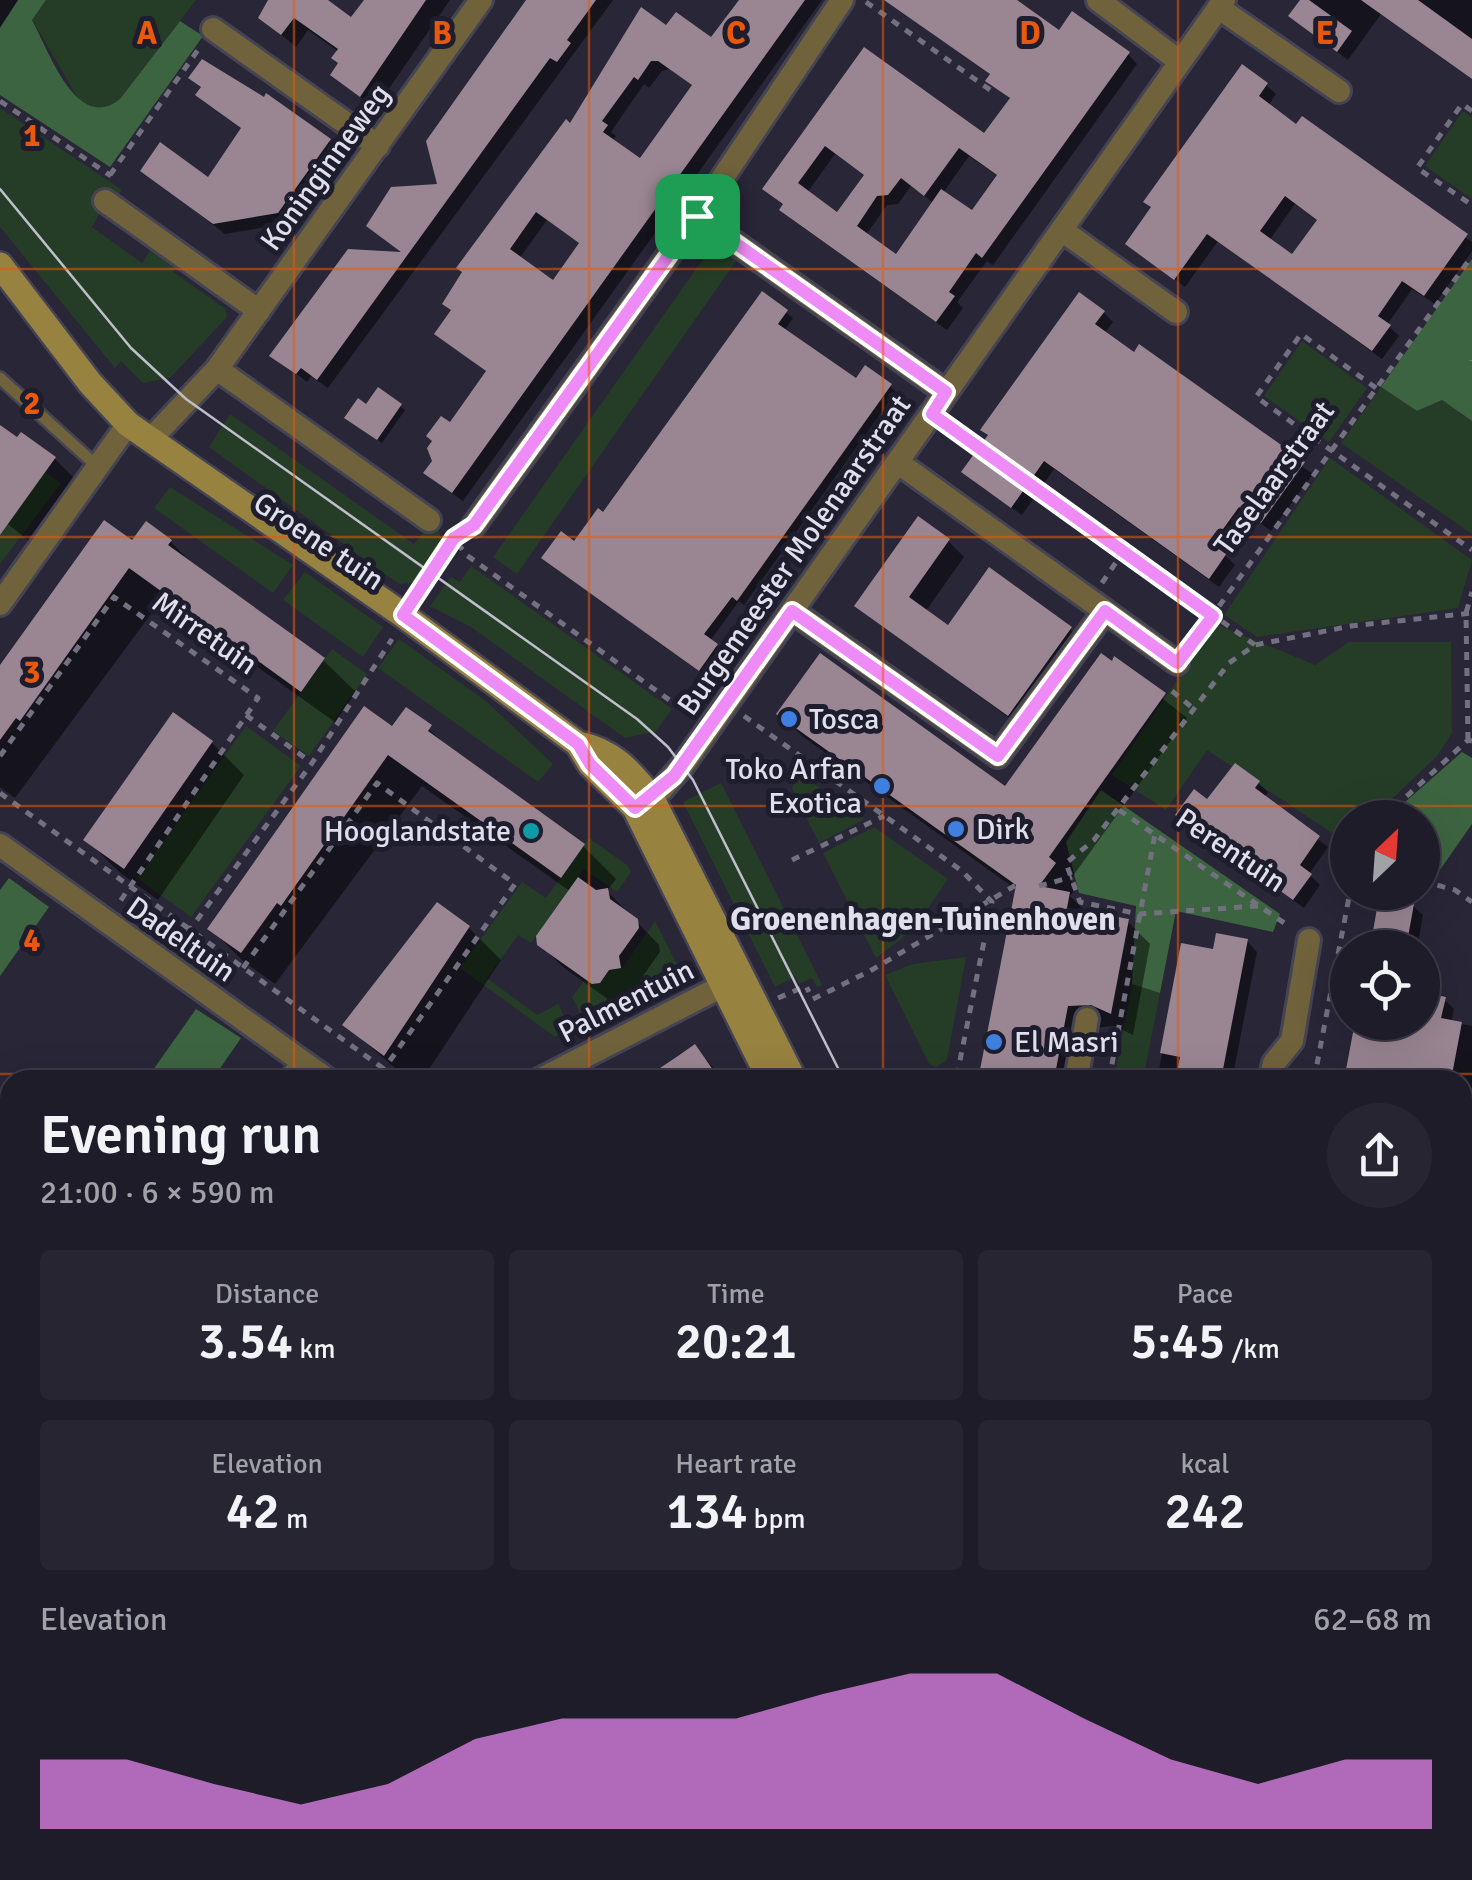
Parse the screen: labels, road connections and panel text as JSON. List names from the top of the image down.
{
  "streets": {
    "street": [
      "Koninginneweg",
      "Groene tuin",
      "Burgemeester Molenaarstraat",
      "Dadeltuin",
      "Palmentuin"
    ],
    "path": ["Taselaarstraat", "Mirretuin", "Perentuin"]
  },
  "crossings": [
    ["Koninginneweg", "Groene tuin"],
    ["Groene tuin", "Burgemeester Molenaarstraat"],
    ["Groene tuin", "Palmentuin"],
    ["Mirretuin", "Dadeltuin"]
  ],
  "districts": ["Groenenhagen-Tuinenhoven"],
  "places": [
    "Tosca",
    "Toko Arfan Exotica",
    "Dirk",
    "Hooglandstate",
    "El Masri"
  ],
  "north": "top right",
  "page": {
    "heading": ["Evening run", "21:00 · 6 × 590 m"],
    "stats": [
      ["Distance", "3.54 km"],
      ["Time", "20:21"],
      ["Pace", "5:45 /km"],
      ["Elevation", "42 m"],
      ["Heart rate", "134 bpm"],
      ["kcal", "242"]
    ],
    "chart": ["Elevation", "62–68 m"]
  },
  "grid": {
    "columns": [
      "A",
      "B",
      "C",
      "D",
      "E"
    ],
    "rows": [
      "1",
      "2",
      "3",
      "4"
    ]
  }
}
